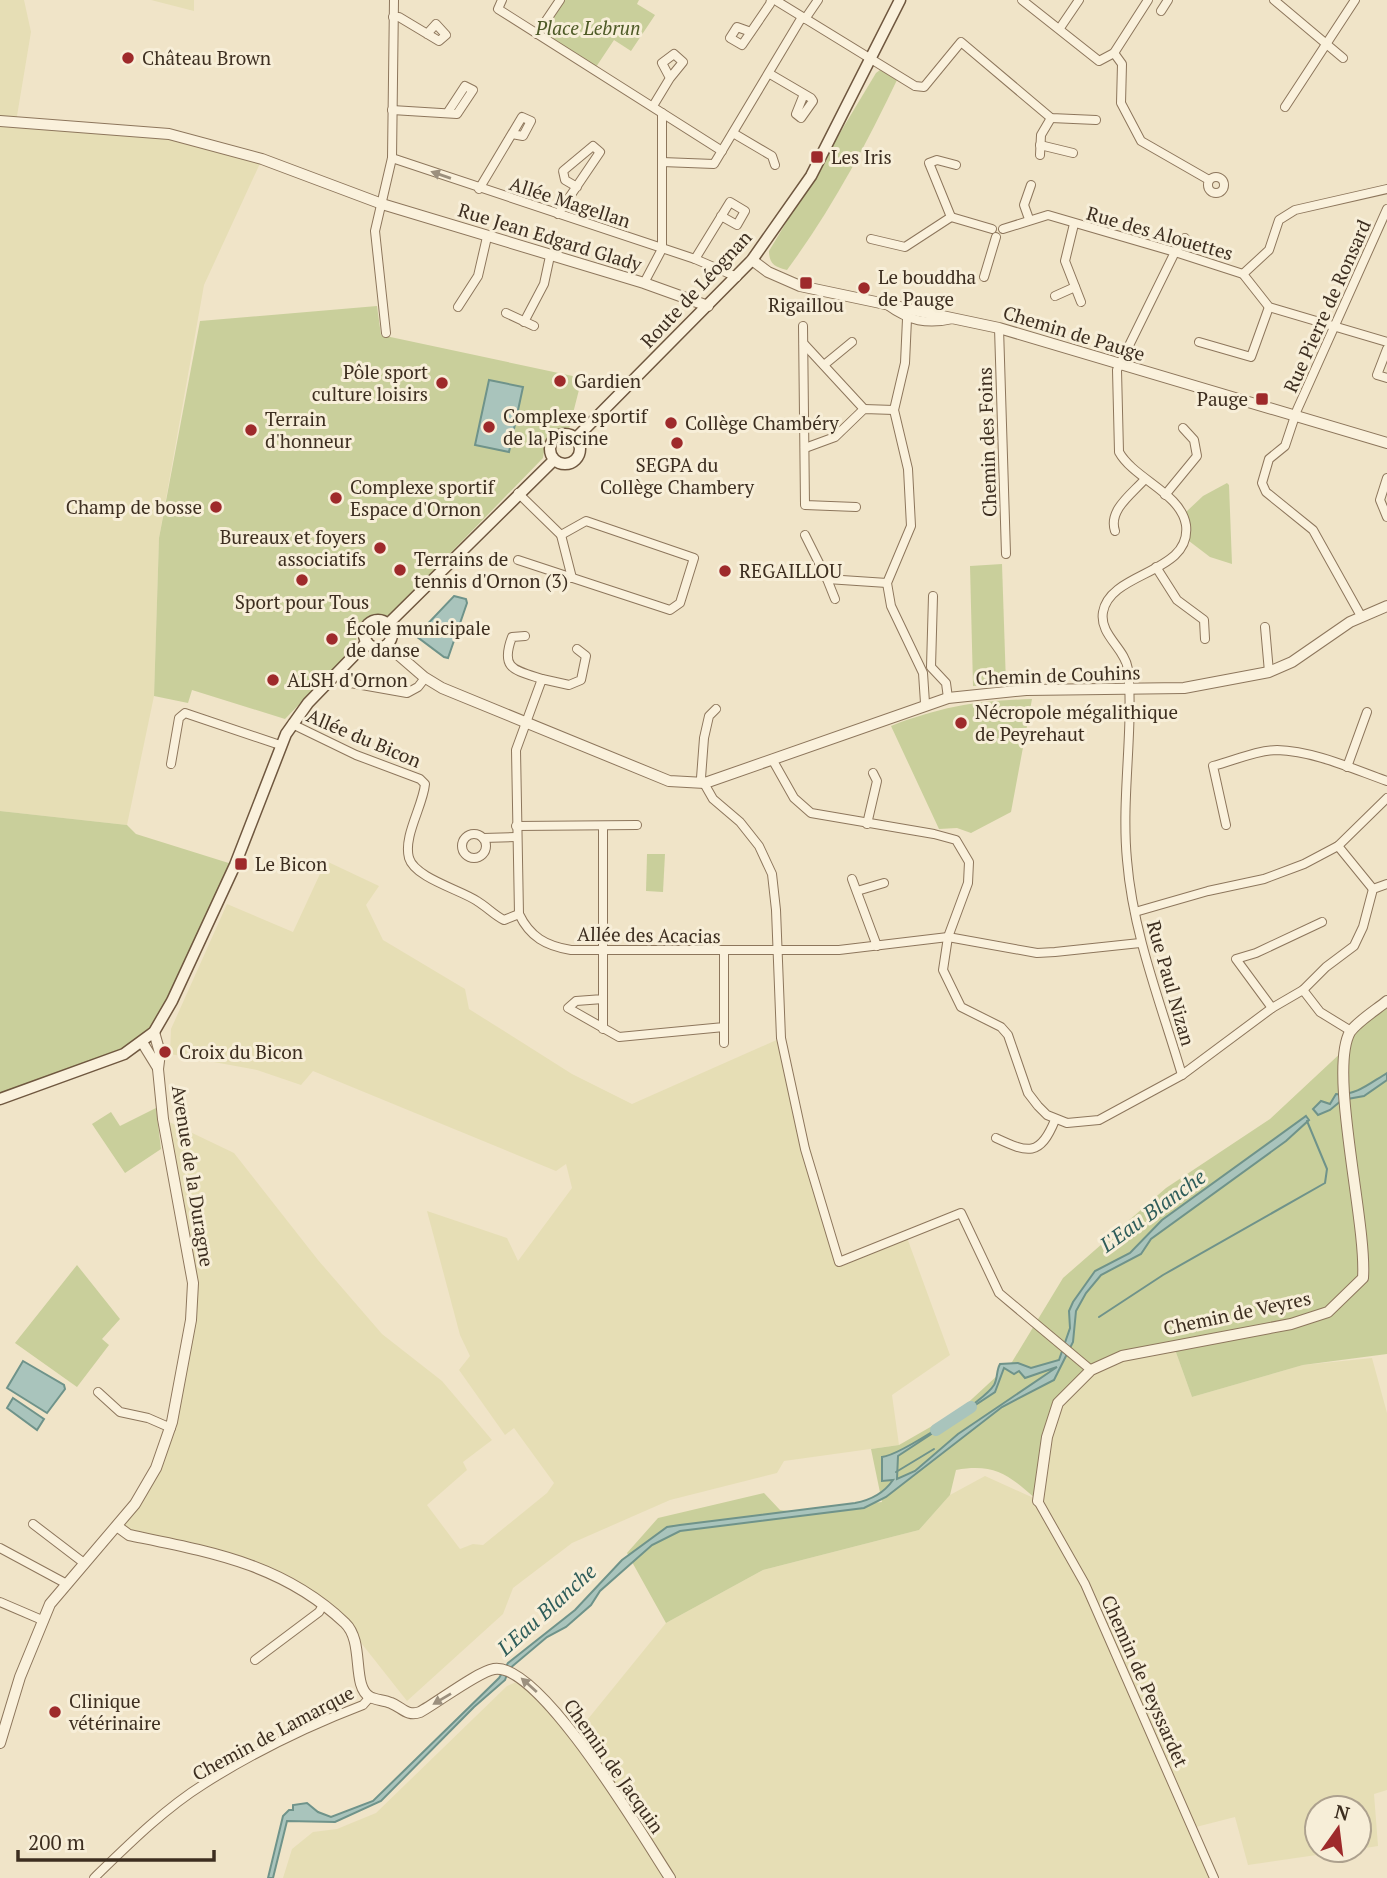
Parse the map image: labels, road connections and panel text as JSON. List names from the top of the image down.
{
  "streets": {
    "main road": ["Route de Léognan"],
    "street": [
      "Allée Magellan",
      "Rue des Alouettes",
      "Rue Jean Edgard Glady",
      "Rue Pierre de Ronsard",
      "Chemin de Pauge",
      "Chemin des Foins",
      "Chemin de Couhins",
      "Allée du Bicon",
      "Allée des Acacias",
      "Rue Paul Nizan",
      "Avenue de la Duragne",
      "Chemin de Veyres",
      "Chemin de Peyssardet",
      "Chemin de Lamarque",
      "Chemin de Jacquin"
    ]
  },
  "crossings": [
    ["Allée Magellan", "Route de Léognan"],
    ["Rue Jean Edgard Glady", "Route de Léognan"],
    ["Route de Léognan", "Chemin de Pauge"],
    ["Rue Pierre de Ronsard", "Chemin de Pauge"],
    ["Rue Pierre de Ronsard", "Chemin de Couhins"],
    ["Chemin de Pauge", "Chemin des Foins"],
    ["Chemin de Couhins", "Rue Paul Nizan"],
    ["Allée du Bicon", "Allée des Acacias"],
    ["Allée des Acacias", "Rue Paul Nizan"],
    ["Chemin de Veyres", "Chemin de Peyssardet"],
    ["Chemin de Lamarque", "Chemin de Jacquin"]
  ],
  "one_way": ["Chemin de Jacquin"],
  "water": ["L'Eau Blanche"],
  "parks": ["Place Lebrun"],
  "places": {
    "other": [
      "Château Brown",
      "Le bouddha de Pauge",
      "Gardien",
      "Pôle sport culture loisirs",
      "Collège Chambéry",
      "Complexe sportif de la Piscine",
      "Terrain d'honneur",
      "SEGPA du Collège Chambery",
      "Complexe sportif Espace d'Ornon",
      "Champ de bosse",
      "Bureaux et foyers associatifs",
      "Terrains de tennis d'Ornon (3)",
      "REGAILLOU",
      "Sport pour Tous",
      "École municipale de danse",
      "ALSH d'Ornon",
      "Nécropole mégalithique de Peyrehaut",
      "Croix du Bicon",
      "Clinique vétérinaire"
    ],
    "transit": [
      "Les Iris",
      "Rigaillou",
      "Pauge",
      "Le Bicon"
    ]
  },
  "scale_bar": "200 m",
  "north": "top"
}
